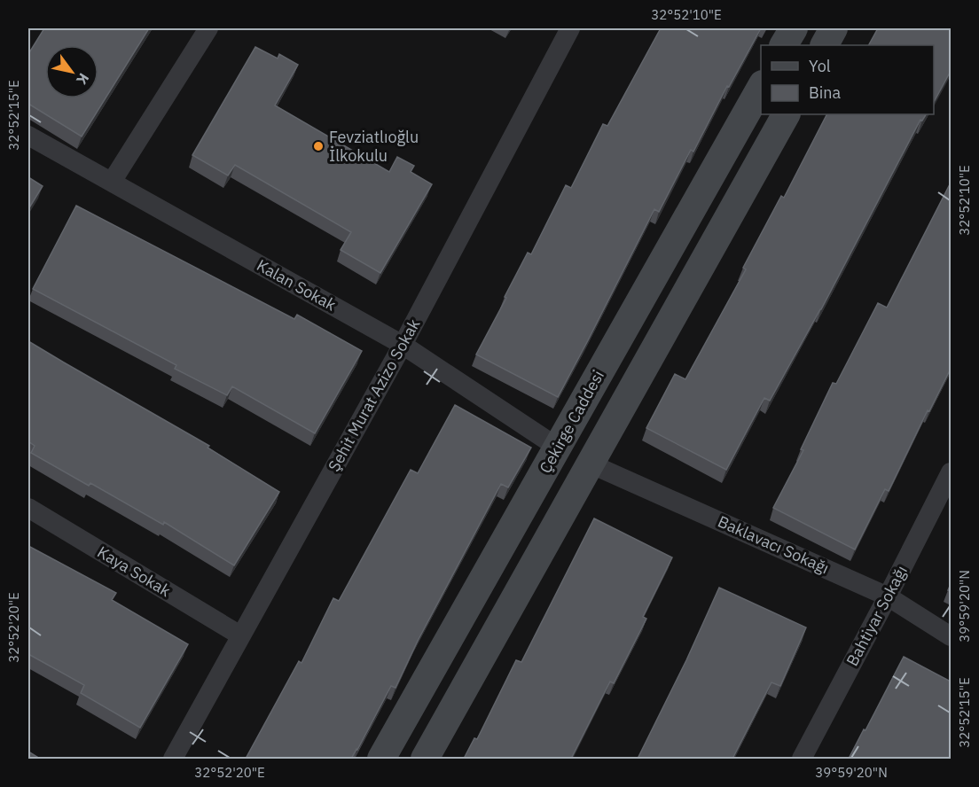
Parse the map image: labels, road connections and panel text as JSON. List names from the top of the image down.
{
  "streets": {
    "main road": ["Çekirge Caddesi"],
    "street": [
      "Kalan Sokak",
      "Şehit Murat Azizo Sokak",
      "Baklavacı Sokağı",
      "Kaya Sokak",
      "Bahtiyar Sokağı"
    ]
  },
  "crossings": [
    ["Kalan Sokak", "Şehit Murat Azizo Sokak"],
    ["Kalan Sokak", "Çekirge Caddesi"],
    ["Şehit Murat Azizo Sokak", "Kaya Sokak"],
    ["Baklavacı Sokağı", "Bahtiyar Sokağı"]
  ],
  "places": ["Fevziatlıoğlu İlkokulu"],
  "legend": ["Yol", "Bina"],
  "north": "bottom right",
  "coordinates": [
    "32°52'10\"E",
    "32°52'15\"E",
    "39°59'20\"N",
    "32°52'20\"E"
  ]
}
